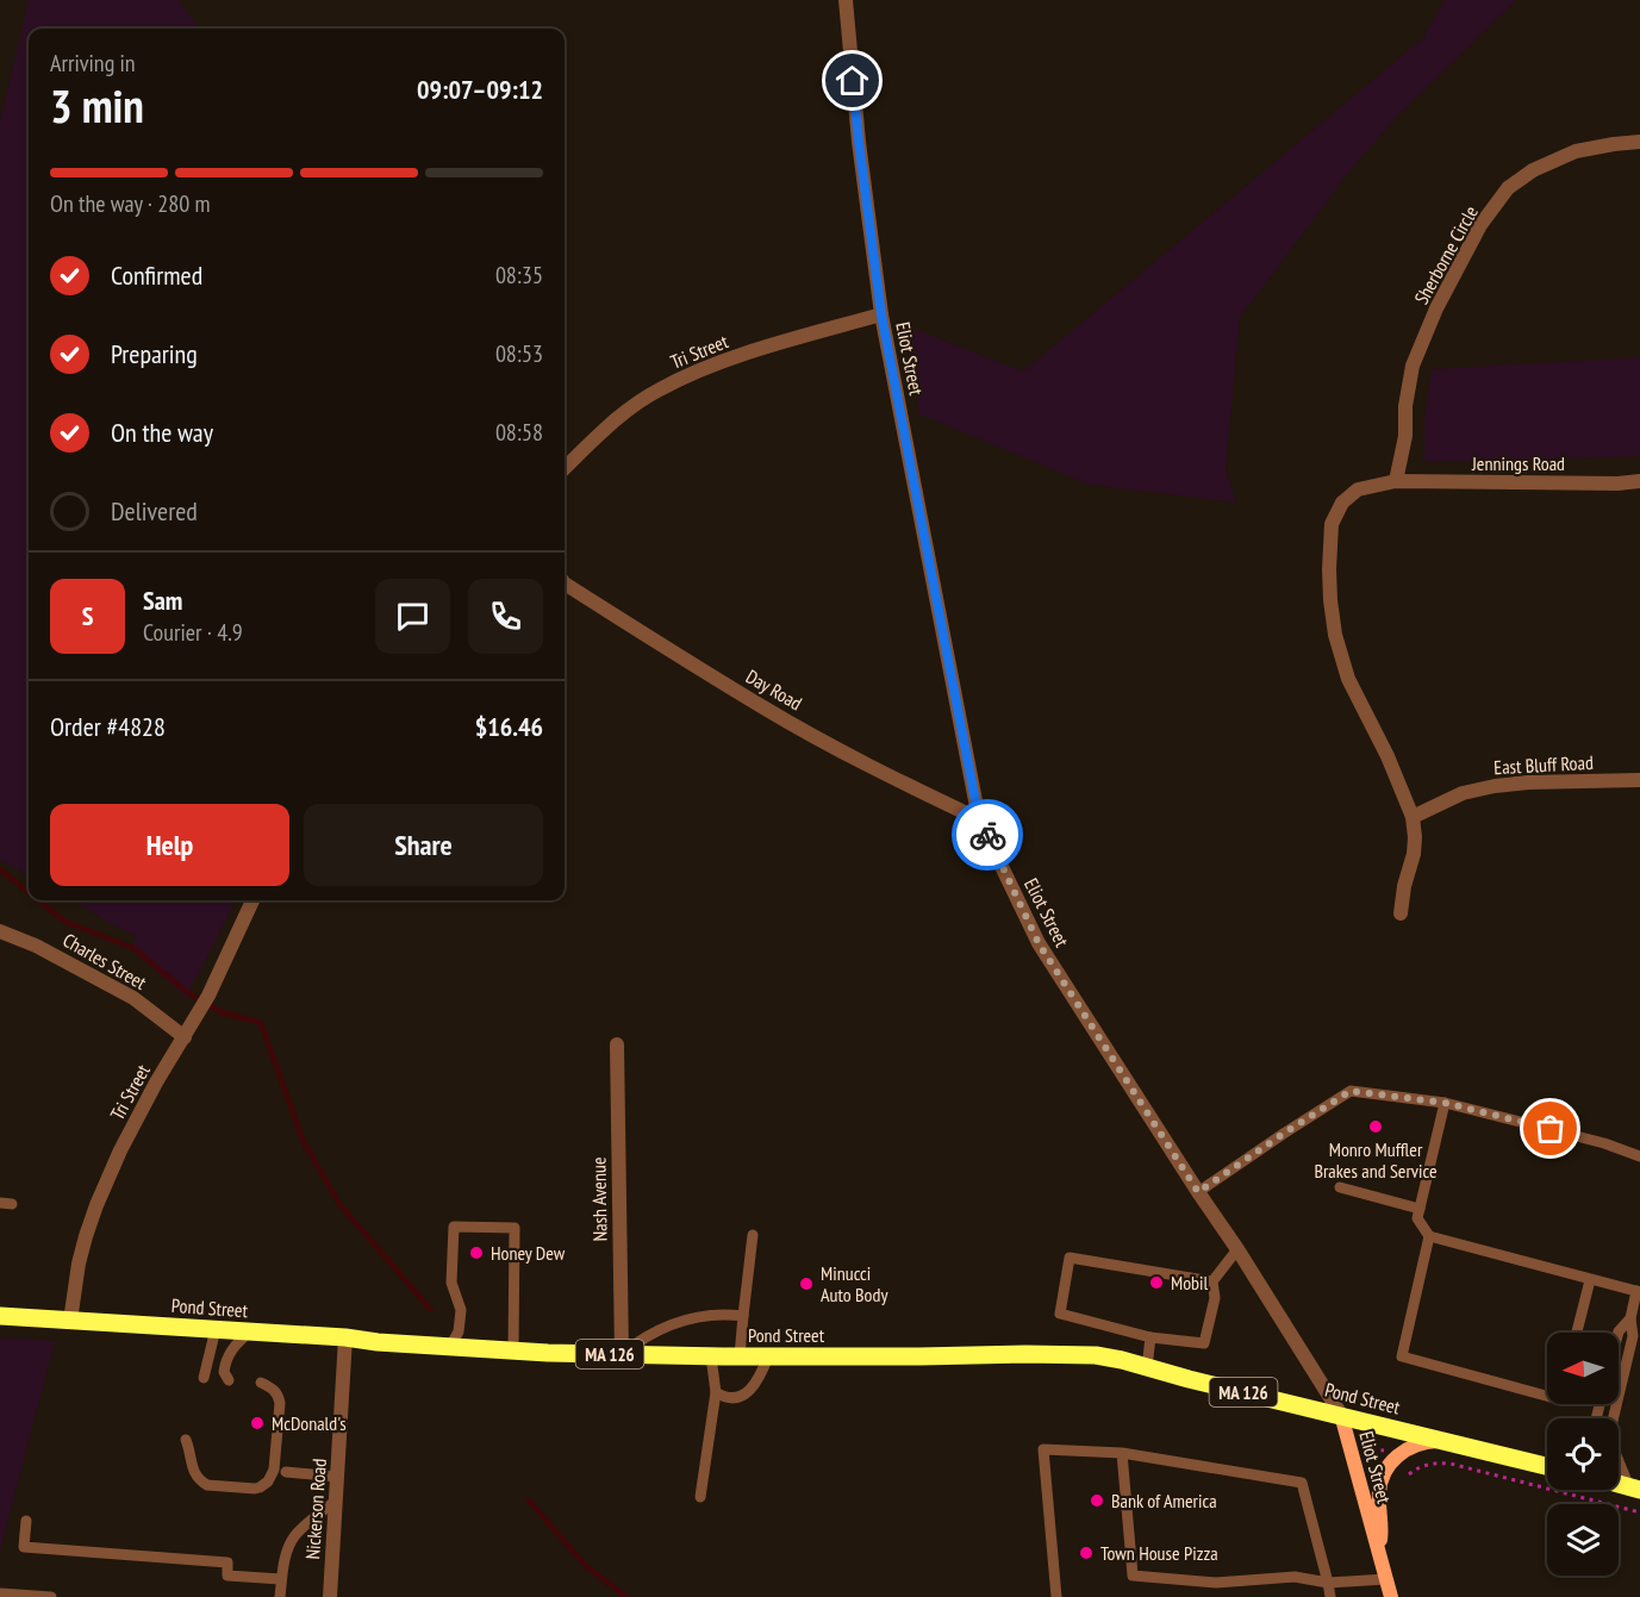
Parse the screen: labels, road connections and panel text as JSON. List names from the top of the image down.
{
  "streets": {
    "main road": ["Eliot Street", "Pond Street", "MA 126"],
    "street": [
      "Sherborne Circle",
      "Tri Street",
      "Jennings Road",
      "Day Road",
      "East Bluff Road",
      "Charles Street",
      "Nash Avenue",
      "Nickerson Road"
    ]
  },
  "crossings": [
    ["Sherborne Circle", "Jennings Road"],
    ["Tri Street", "Eliot Street"],
    ["Tri Street", "Charles Street"],
    ["Tri Street", "Pond Street"],
    ["Eliot Street", "Day Road"],
    ["Eliot Street", "Pond Street"],
    ["Jennings Road", "East Bluff Road"],
    ["Nash Avenue", "Pond Street"],
    ["Pond Street", "Nickerson Road"]
  ],
  "places": [
    "Monro Muffler Brakes and Service",
    "Honey Dew",
    "Mobil",
    "Minucci Auto Body",
    "McDonald's",
    "Bank of America",
    "Town House Pizza"
  ],
  "north": "left",
  "page": {
    "heading": ["3 min", "Arriving in", "09:07–09:12"],
    "panel": [
      "Sam",
      "Courier · 4.9",
      "Order #4828",
      "$16.46"
    ],
    "bar": "On the way · 280 m",
    "list": [
      ["Confirmed", "08:35"],
      ["Preparing", "08:53"],
      ["On the way", "08:58"],
      "Delivered"
    ],
    "round": "S",
    "buttons": ["Help", "Share"]
  }
}
